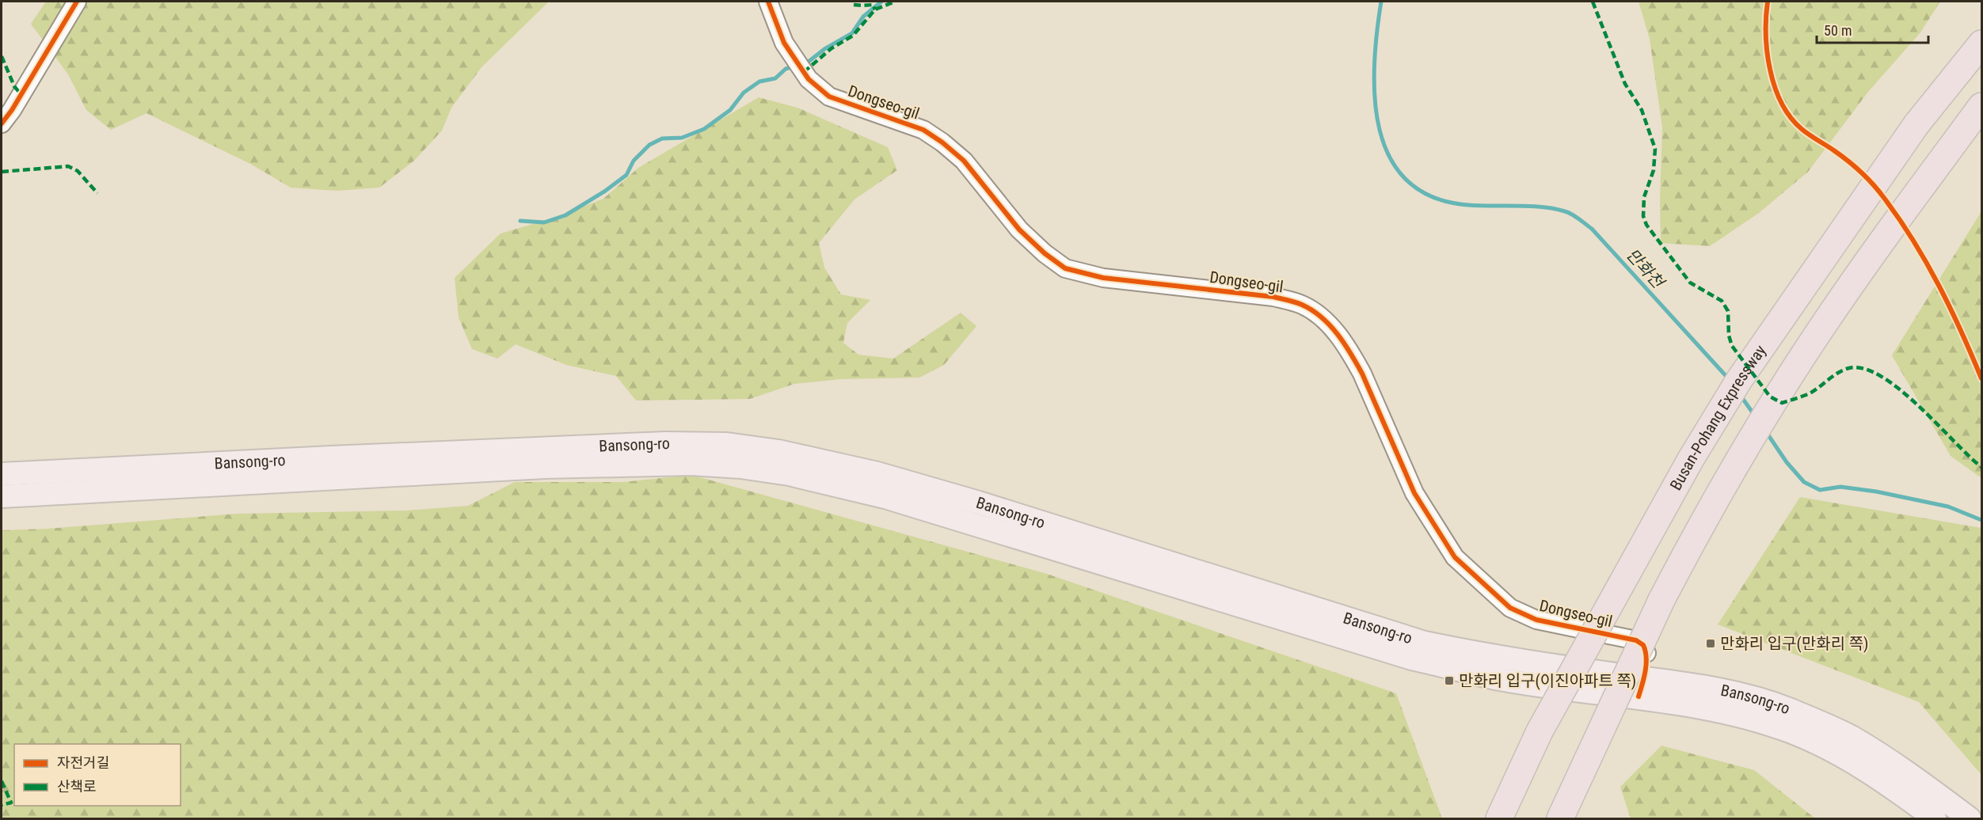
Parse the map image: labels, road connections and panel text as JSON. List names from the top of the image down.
{
  "streets": {
    "highway": ["Busan-Pohang Expressway"],
    "main road": ["Bansong-ro"],
    "street": ["Dongseo-gil"]
  },
  "crossings": [
    ["Dongseo-gil", "Bansong-ro"]
  ],
  "water": ["만화천"],
  "places": {
    "transit": ["만화리 입구(만화리 쪽)", "만화리 입구(이진아파트 쪽)"]
  },
  "legend": ["자전거길", "산책로"],
  "scale_bar": "50 m"
}
